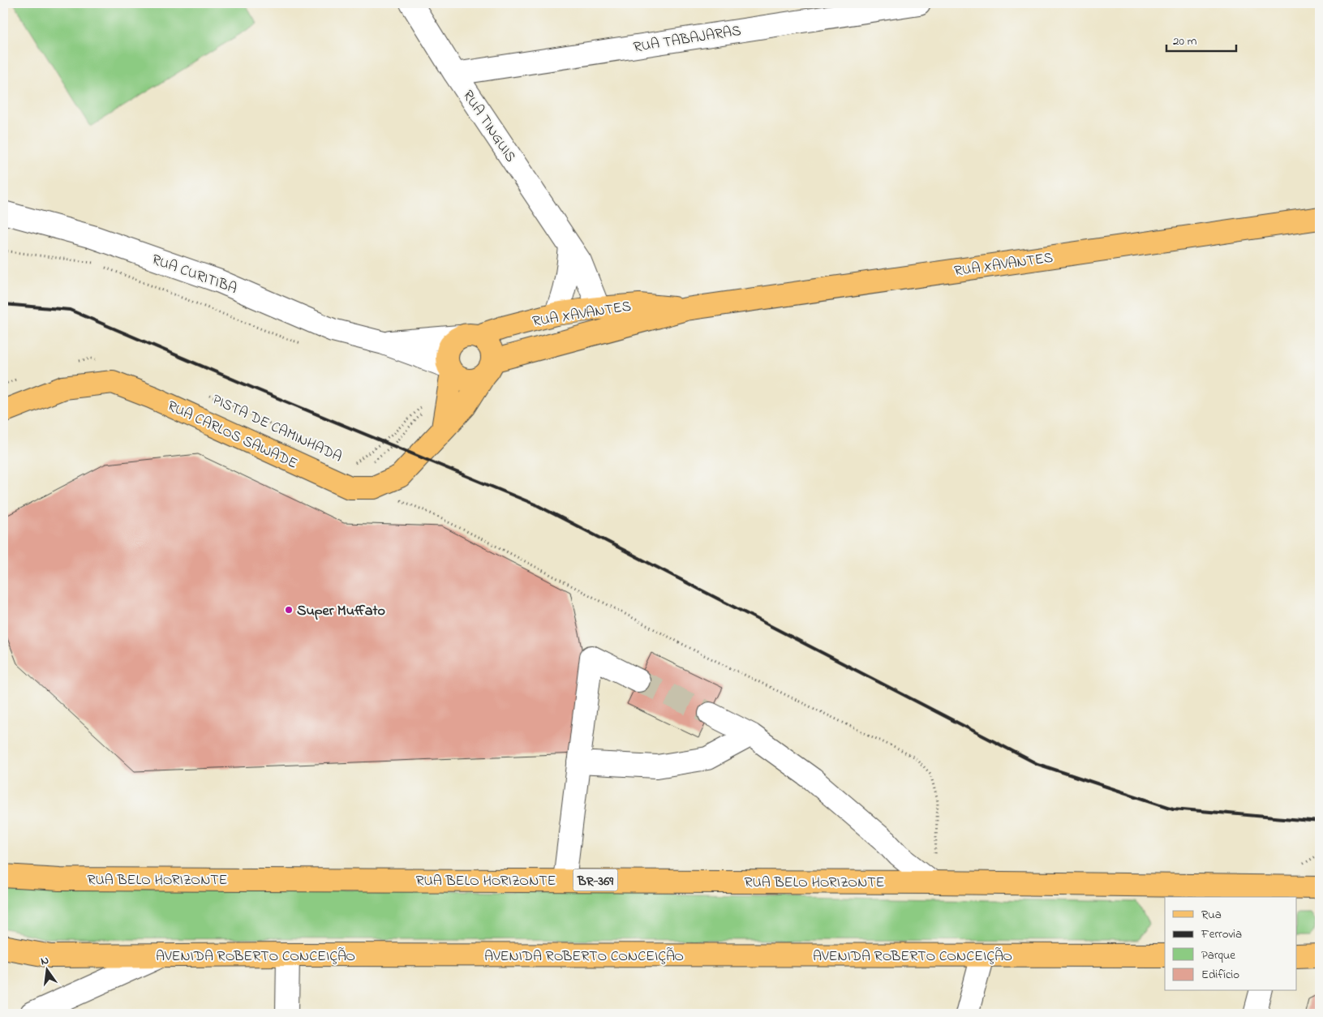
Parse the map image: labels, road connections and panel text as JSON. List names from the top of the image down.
{
  "streets": {
    "main road": [
      "RUA XAVANTES",
      "RUA CARLOS SAWADE",
      "RUA BELO HORIZONTE",
      "BR-369",
      "AVENIDA ROBERTO CONCEIÇÃO"
    ],
    "street": ["RUA TABAJARAS", "RUA TINGUIS", "RUA CURITIBA"],
    "path": ["PISTA DE CAMINHADA"]
  },
  "crossings": [
    ["RUA TABAJARAS", "RUA TINGUIS"],
    ["RUA TINGUIS", "RUA XAVANTES"],
    ["RUA XAVANTES", "RUA CURITIBA"],
    ["RUA XAVANTES", "RUA CARLOS SAWADE"],
    ["RUA CURITIBA", "RUA CARLOS SAWADE"],
    ["RUA BELO HORIZONTE", "BR-369"]
  ],
  "places": ["Super Muffato"],
  "legend": [
    "Rua",
    "Ferrovia",
    "Parque",
    "Edifício"
  ],
  "scale_bar": "20 m",
  "north": "top"
}
